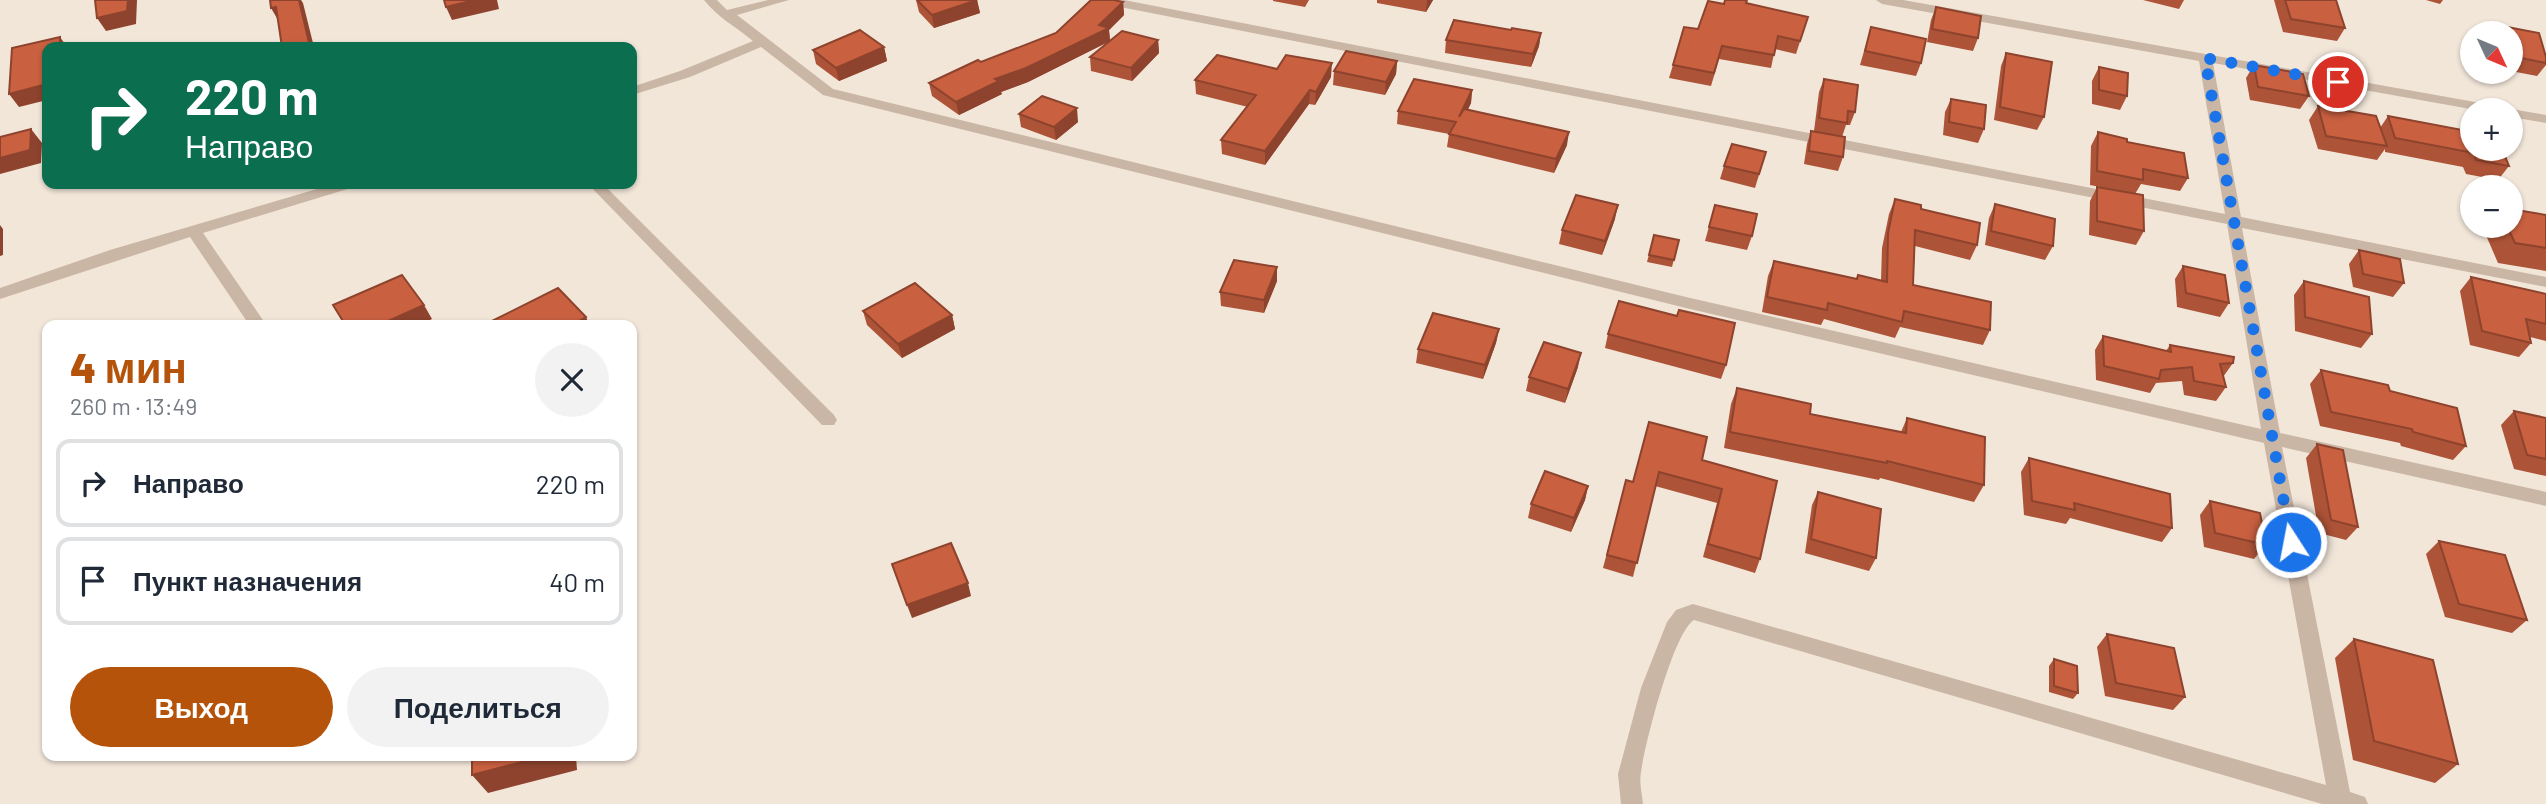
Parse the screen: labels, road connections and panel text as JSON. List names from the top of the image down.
{
  "north": "bottom right",
  "page": {
    "map_buttons": ["+", "−"],
    "turn": ["220 m", "Направо"],
    "heading": ["4 мин", "260 m · 13:49"],
    "list": [
      {
        "name": "Направо",
        "value": "220 m"
      },
      {
        "name": "Пункт назначения",
        "value": "40 m"
      }
    ],
    "buttons": ["Выход", "Поделиться"]
  }
}
